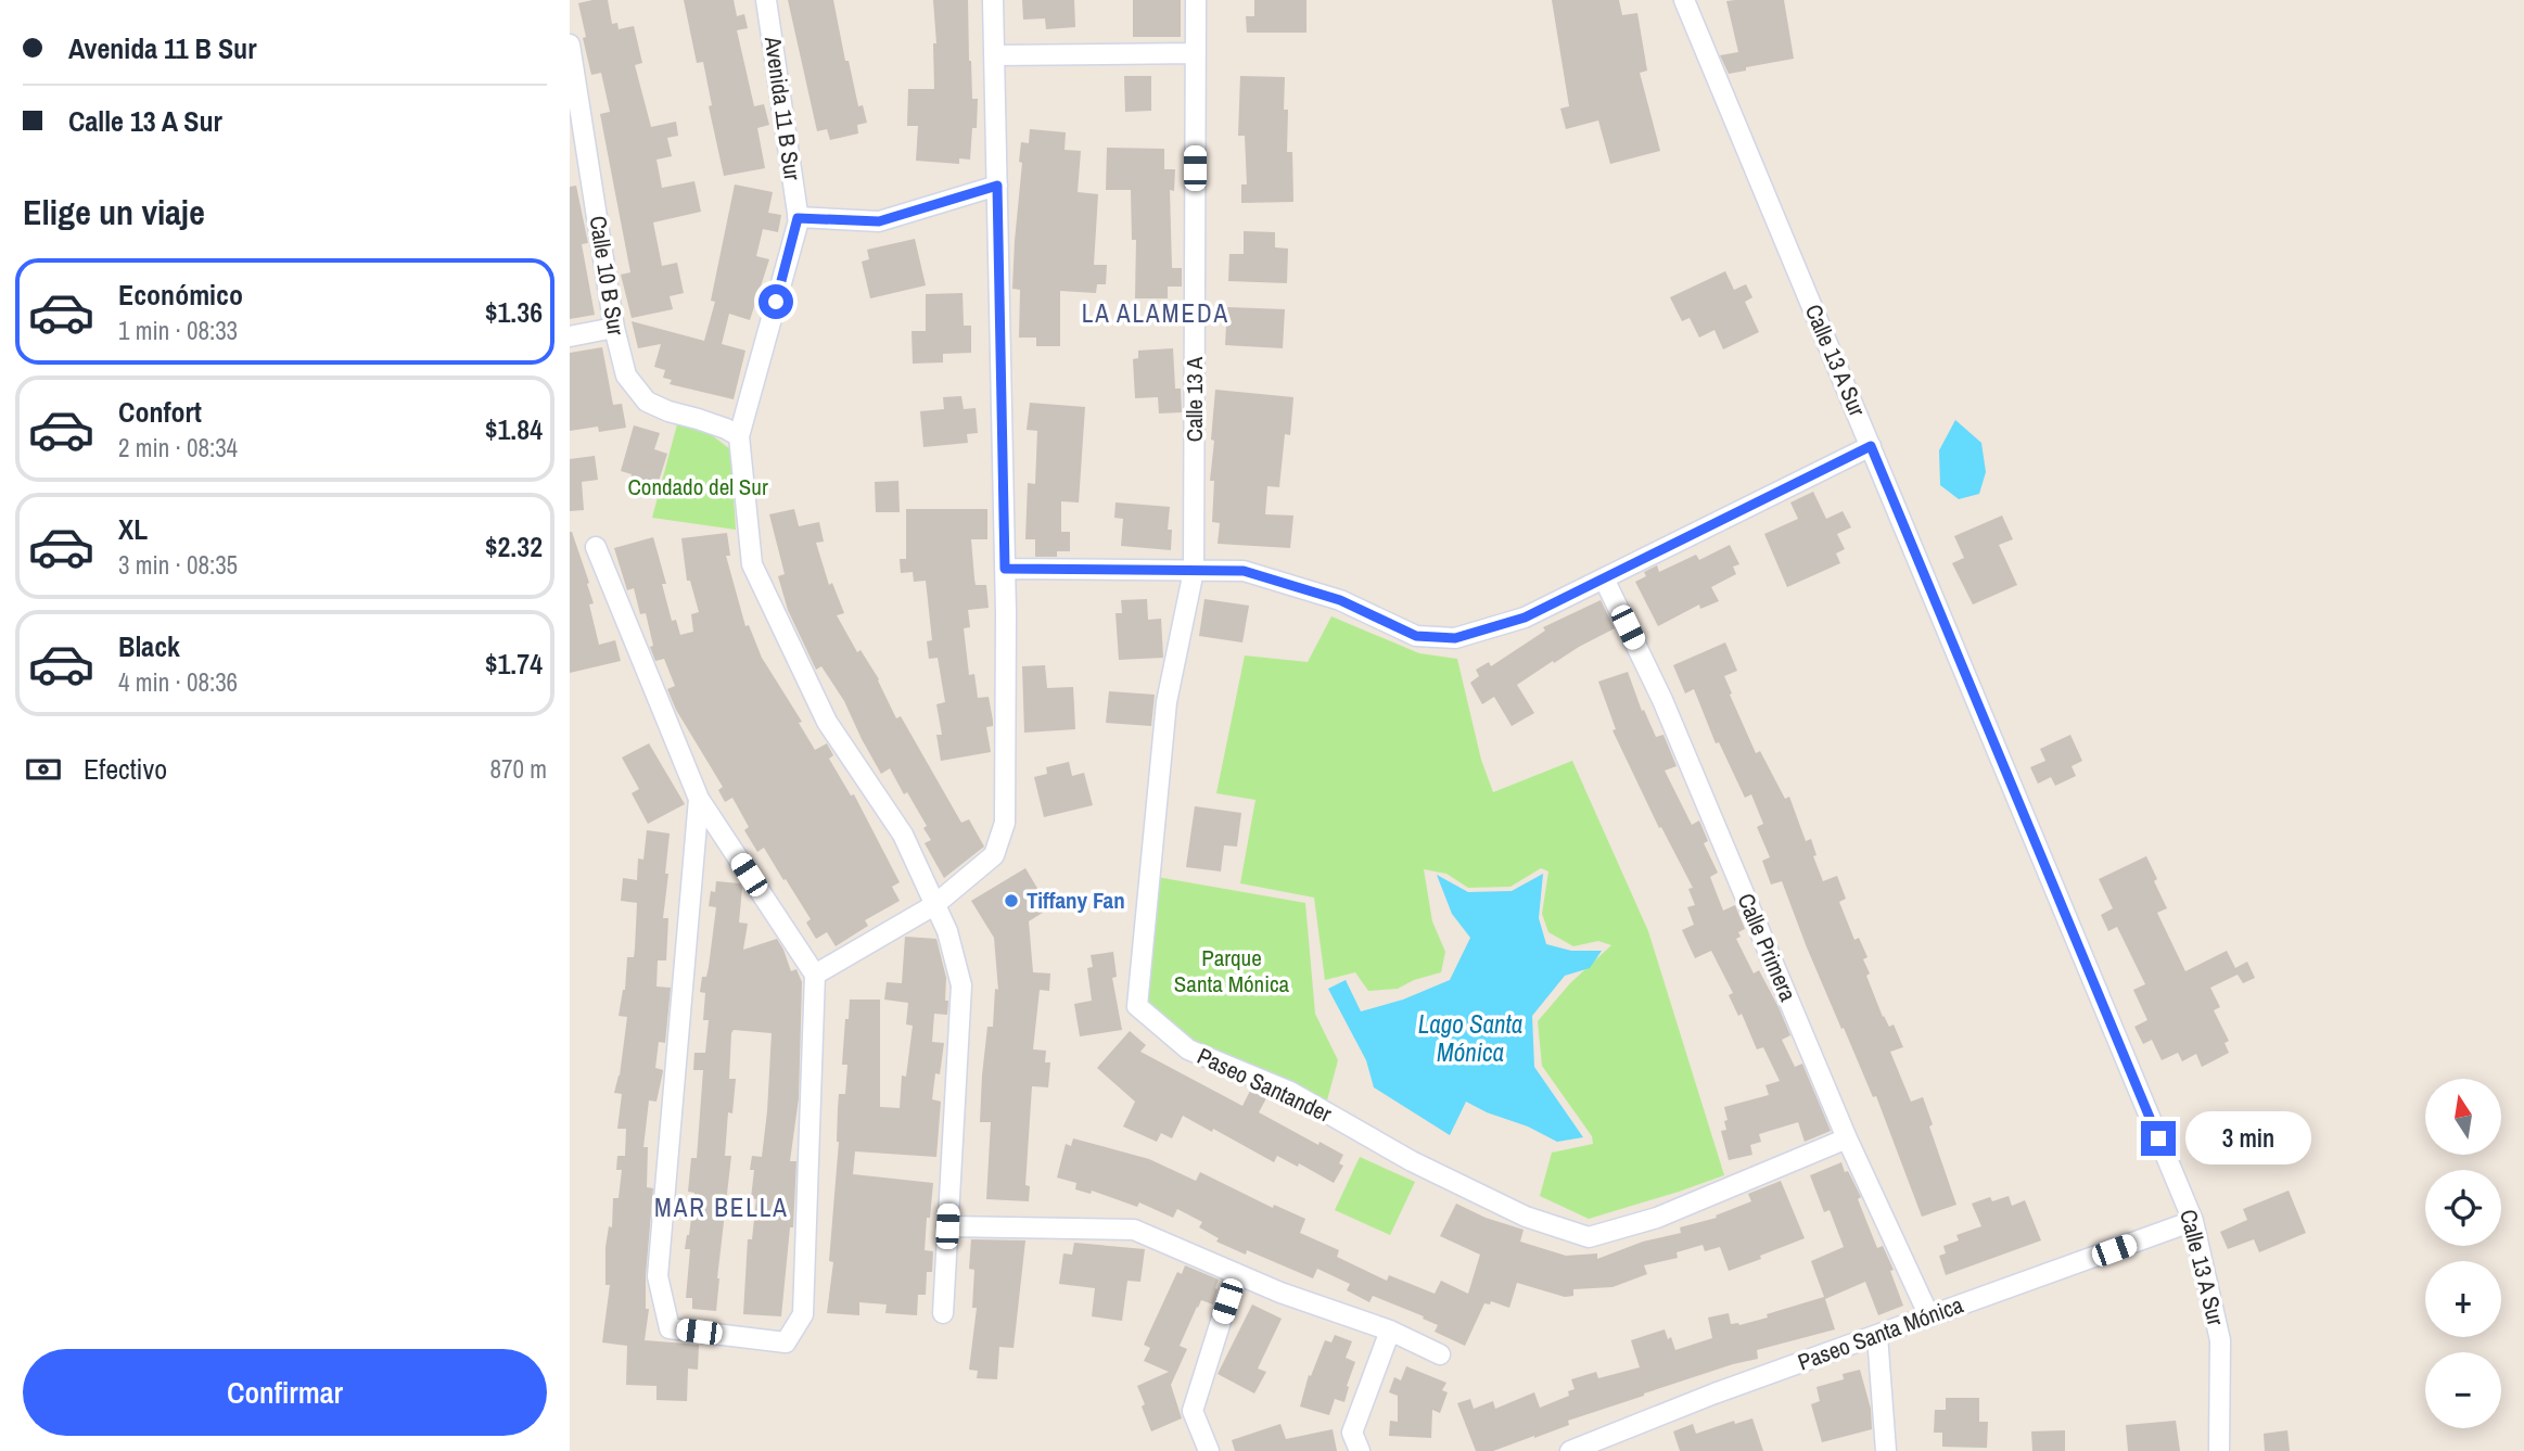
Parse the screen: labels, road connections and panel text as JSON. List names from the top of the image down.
{
  "streets": {
    "street": [
      "Avenida 11 B Sur",
      "Calle 10 B Sur",
      "Calle 13 A Sur",
      "Calle 13 A",
      "Calle Primera",
      "Paseo Santander",
      "Paseo Santa Mónica"
    ]
  },
  "crossings": [
    ["Avenida 11 B Sur", "Calle 10 B Sur"],
    ["Calle 13 A Sur", "Paseo Santa Mónica"],
    ["Calle 13 A", "Paseo Santander"],
    ["Calle Primera", "Paseo Santander"],
    ["Calle Primera", "Paseo Santa Mónica"]
  ],
  "districts": ["LA ALAMEDA", "MAR BELLA"],
  "water": ["Lago Santa Mónica"],
  "parks": ["Condado del Sur", "Parque Santa Mónica"],
  "places": ["Tiffany Fan"],
  "north": "top",
  "page": {
    "banner": ["Avenida 11 B Sur", "Calle 13 A Sur"],
    "heading": "Elige un viaje",
    "list": [
      {
        "name": "Económico",
        "note": "1 min · 08:33",
        "value": "$1.36"
      },
      {
        "name": "Confort",
        "note": "2 min · 08:34",
        "value": "$1.84"
      },
      {
        "name": "XL",
        "note": "3 min · 08:35",
        "value": "$2.32"
      },
      {
        "name": "Black",
        "note": "4 min · 08:36",
        "value": "$1.74"
      }
    ],
    "pay": ["Efectivo", "870 m"],
    "map_buttons": ["+", "−"],
    "bubble": "3 min",
    "buttons": "Confirmar"
  }
}
